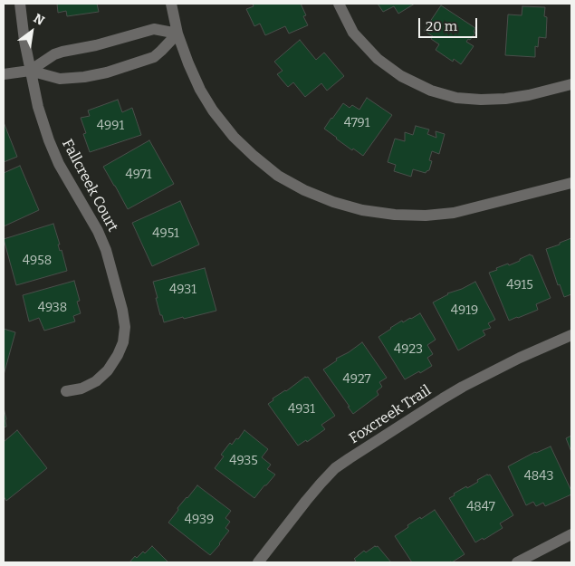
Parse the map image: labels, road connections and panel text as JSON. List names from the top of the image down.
{
  "streets": {
    "street": ["Fallcreek Court", "Foxcreek Trail"]
  },
  "house_numbers": [
    "4791",
    "4991",
    "4971",
    "4951",
    "4958",
    "4915",
    "4931",
    "4938",
    "4919",
    "4923",
    "4927",
    "4931",
    "4935",
    "4843",
    "4847",
    "4939"
  ],
  "scale_bar": "20 m",
  "north": "top right"
}
